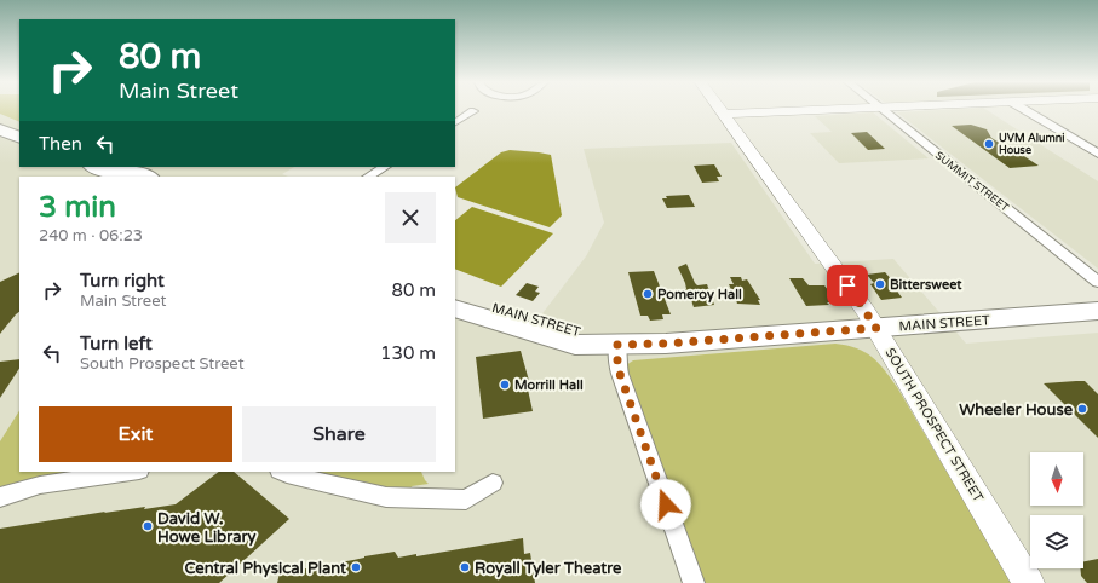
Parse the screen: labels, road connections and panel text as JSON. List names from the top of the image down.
{
  "streets": {
    "main road": ["MAIN STREET"],
    "street": ["SUMMIT STREET", "SOUTH PROSPECT STREET"]
  },
  "crossings": [
    ["MAIN STREET", "SOUTH PROSPECT STREET"]
  ],
  "places": [
    "UVM Alumni House",
    "Bittersweet",
    "Pomeroy Hall",
    "Morrill Hall",
    "Wheeler House",
    "David W. Howe Library",
    "Central Physical Plant",
    "Royall Tyler Theatre"
  ],
  "north": "bottom",
  "page": {
    "turn": ["80 m", "Main Street"],
    "then": "Then",
    "heading": ["3 min", "240 m · 06:23"],
    "list": [
      {
        "name": "Turn right",
        "note": "Main Street",
        "value": "80 m"
      },
      {
        "name": "Turn left",
        "note": "South Prospect Street",
        "value": "130 m"
      }
    ],
    "buttons": ["Exit", "Share"]
  }
}
